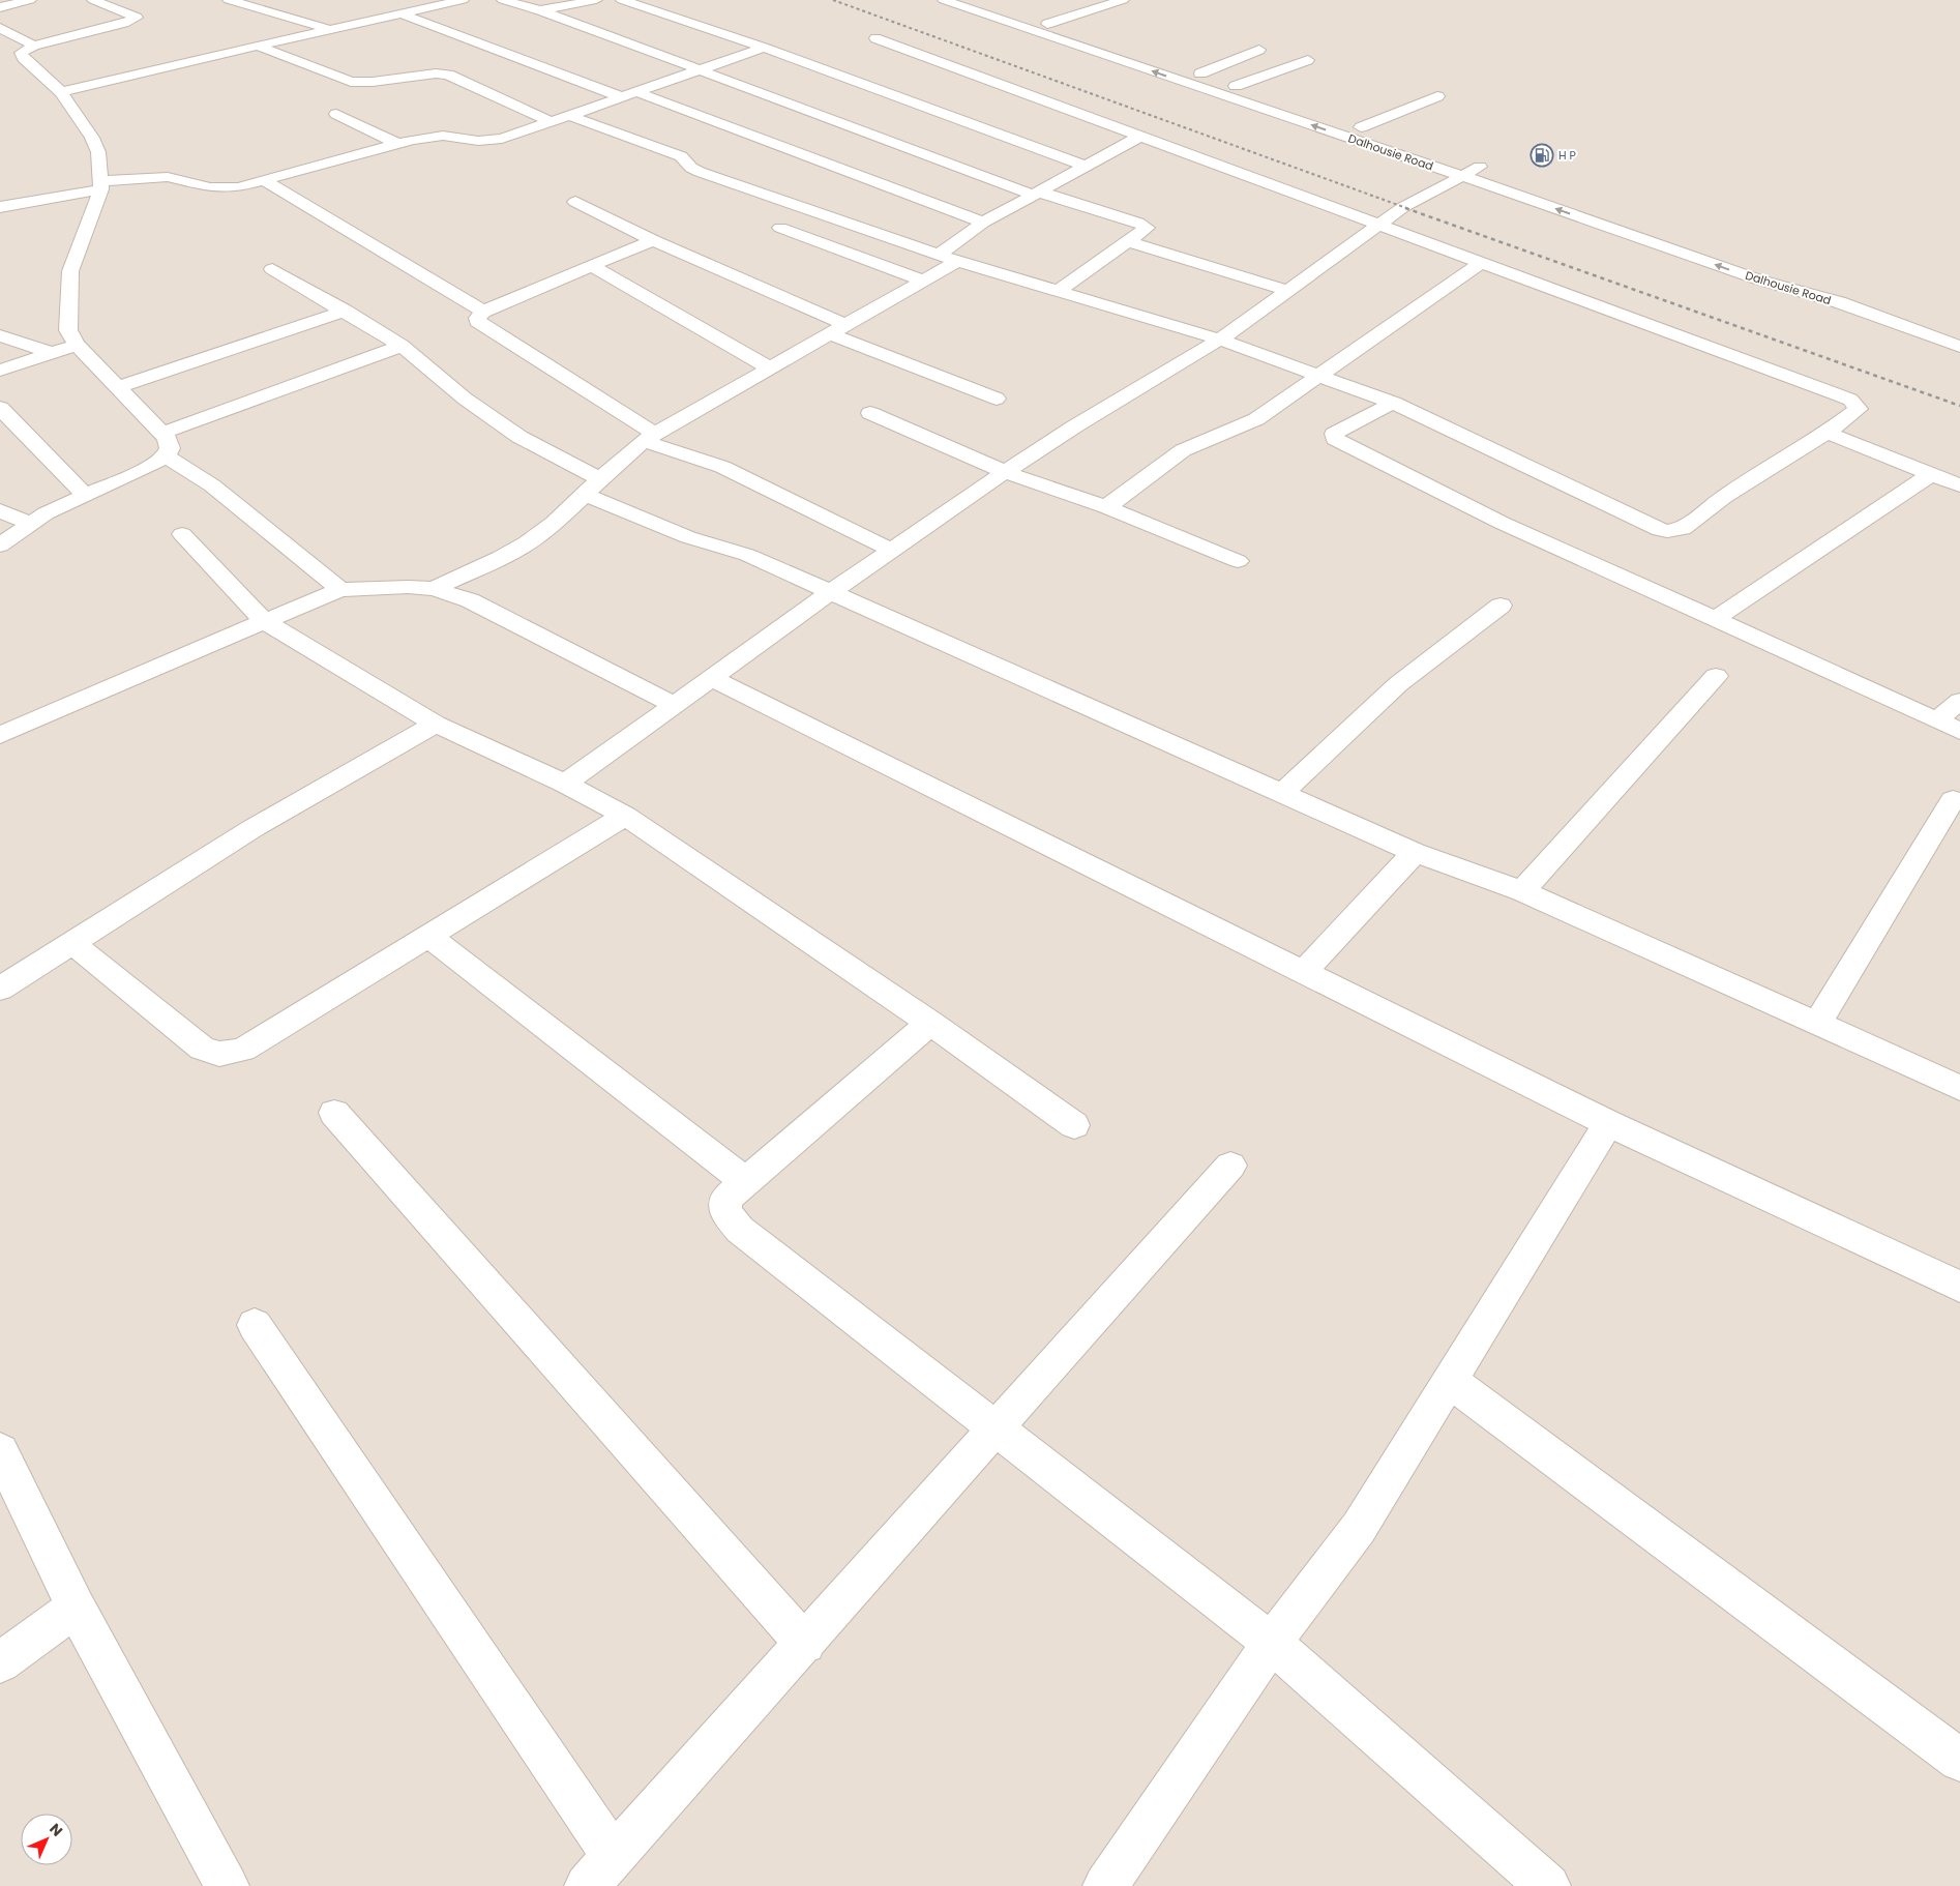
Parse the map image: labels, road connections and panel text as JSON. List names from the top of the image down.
{
  "streets": {
    "street": ["Dalhousie Road"]
  },
  "places": {
    "fuel station": ["H P"]
  },
  "north": "top right"
}
